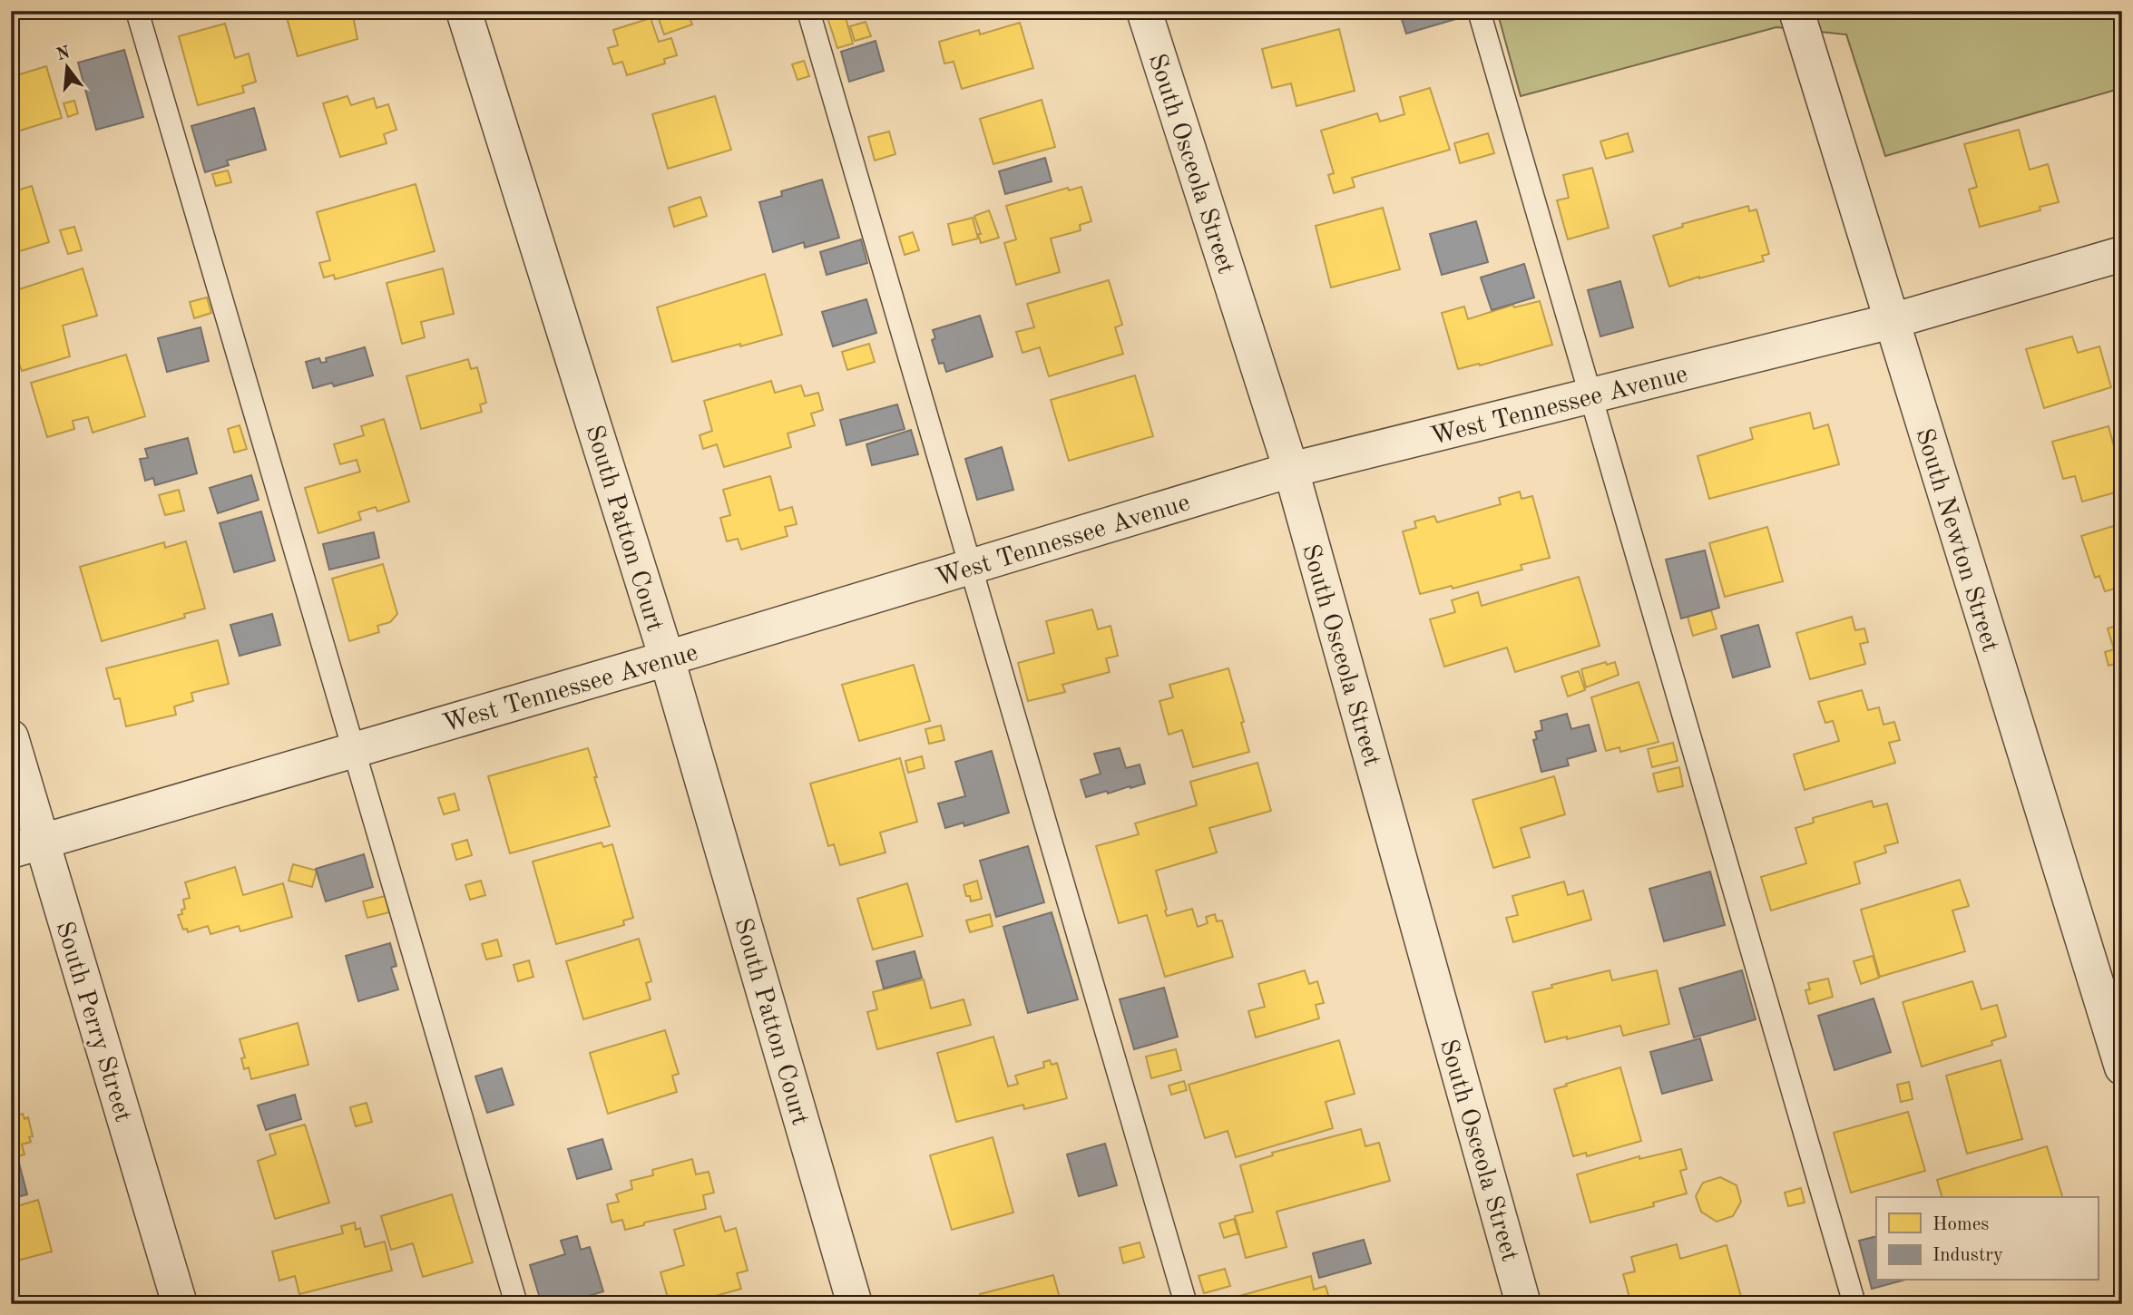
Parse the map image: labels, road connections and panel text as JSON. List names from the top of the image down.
{
  "streets": {
    "street": [
      "South Osceola Street",
      "West Tennessee Avenue",
      "South Patton Court",
      "South Newton Street",
      "South Perry Street"
    ]
  },
  "crossings": [
    ["South Osceola Street", "West Tennessee Avenue"],
    ["West Tennessee Avenue", "South Patton Court"],
    ["West Tennessee Avenue", "South Newton Street"],
    ["West Tennessee Avenue", "South Perry Street"]
  ],
  "legend": ["Homes", "Industry"],
  "north": "top"
}
